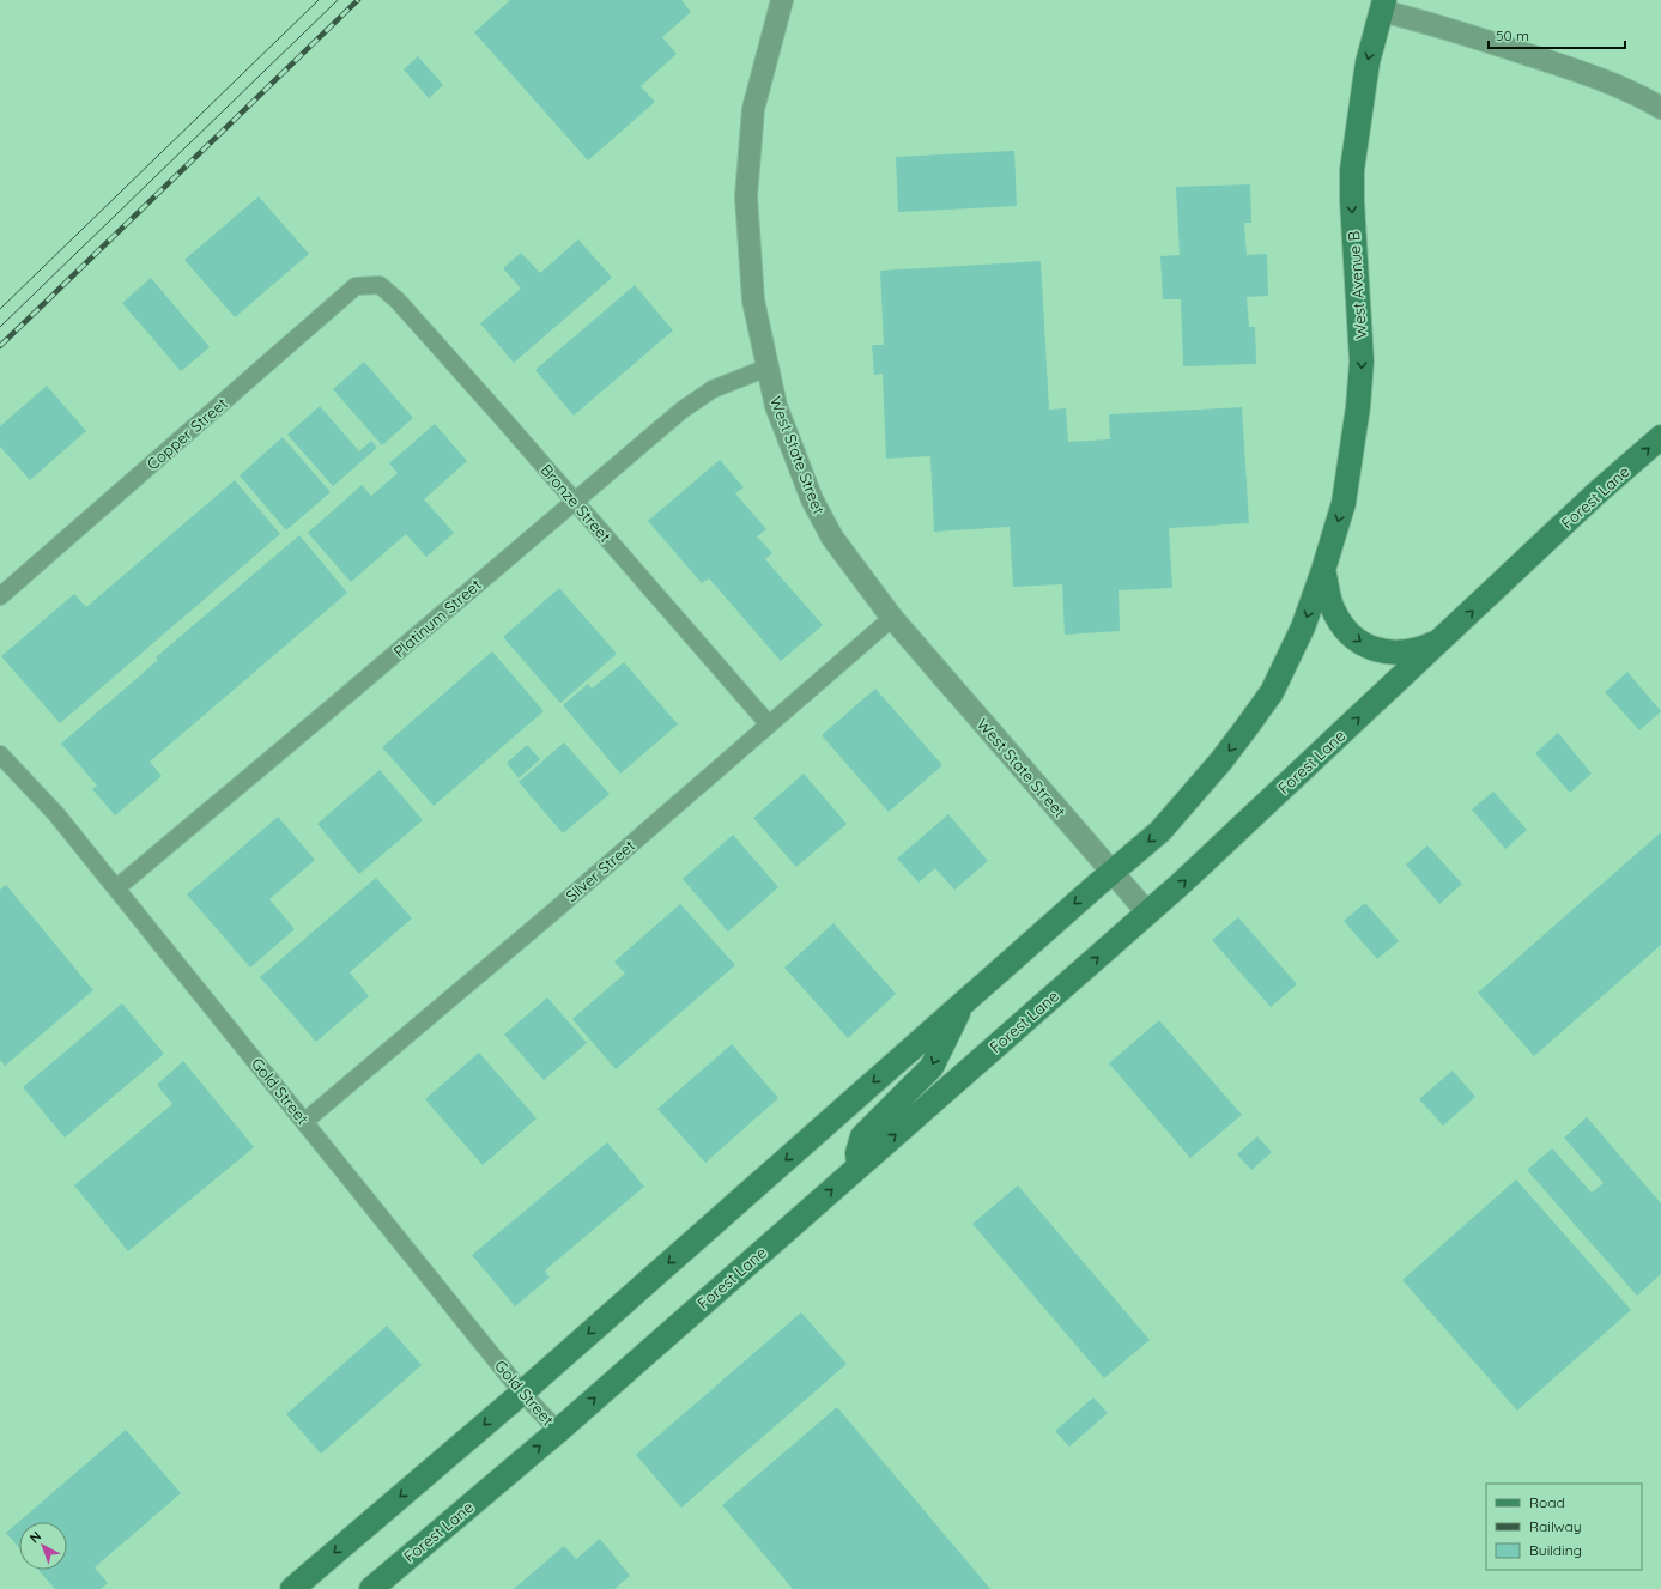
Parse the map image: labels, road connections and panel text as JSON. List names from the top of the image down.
{
  "streets": {
    "main road": ["West Avenue B", "Forest Lane"],
    "street": [
      "Copper Street",
      "West State Street",
      "Bronze Street",
      "Platinum Street",
      "Silver Street",
      "Gold Street"
    ]
  },
  "crossings": [
    ["Copper Street", "Bronze Street"],
    ["West State Street", "Forest Lane"],
    ["West State Street", "Platinum Street"],
    ["West State Street", "Silver Street"],
    ["Forest Lane", "Gold Street"],
    ["Bronze Street", "Platinum Street"],
    ["Bronze Street", "Silver Street"],
    ["Platinum Street", "Gold Street"],
    ["Silver Street", "Gold Street"]
  ],
  "one_way": ["West Avenue B"],
  "legend": ["Road", "Railway", "Building"],
  "scale_bar": "50 m",
  "north": "top left"
}
